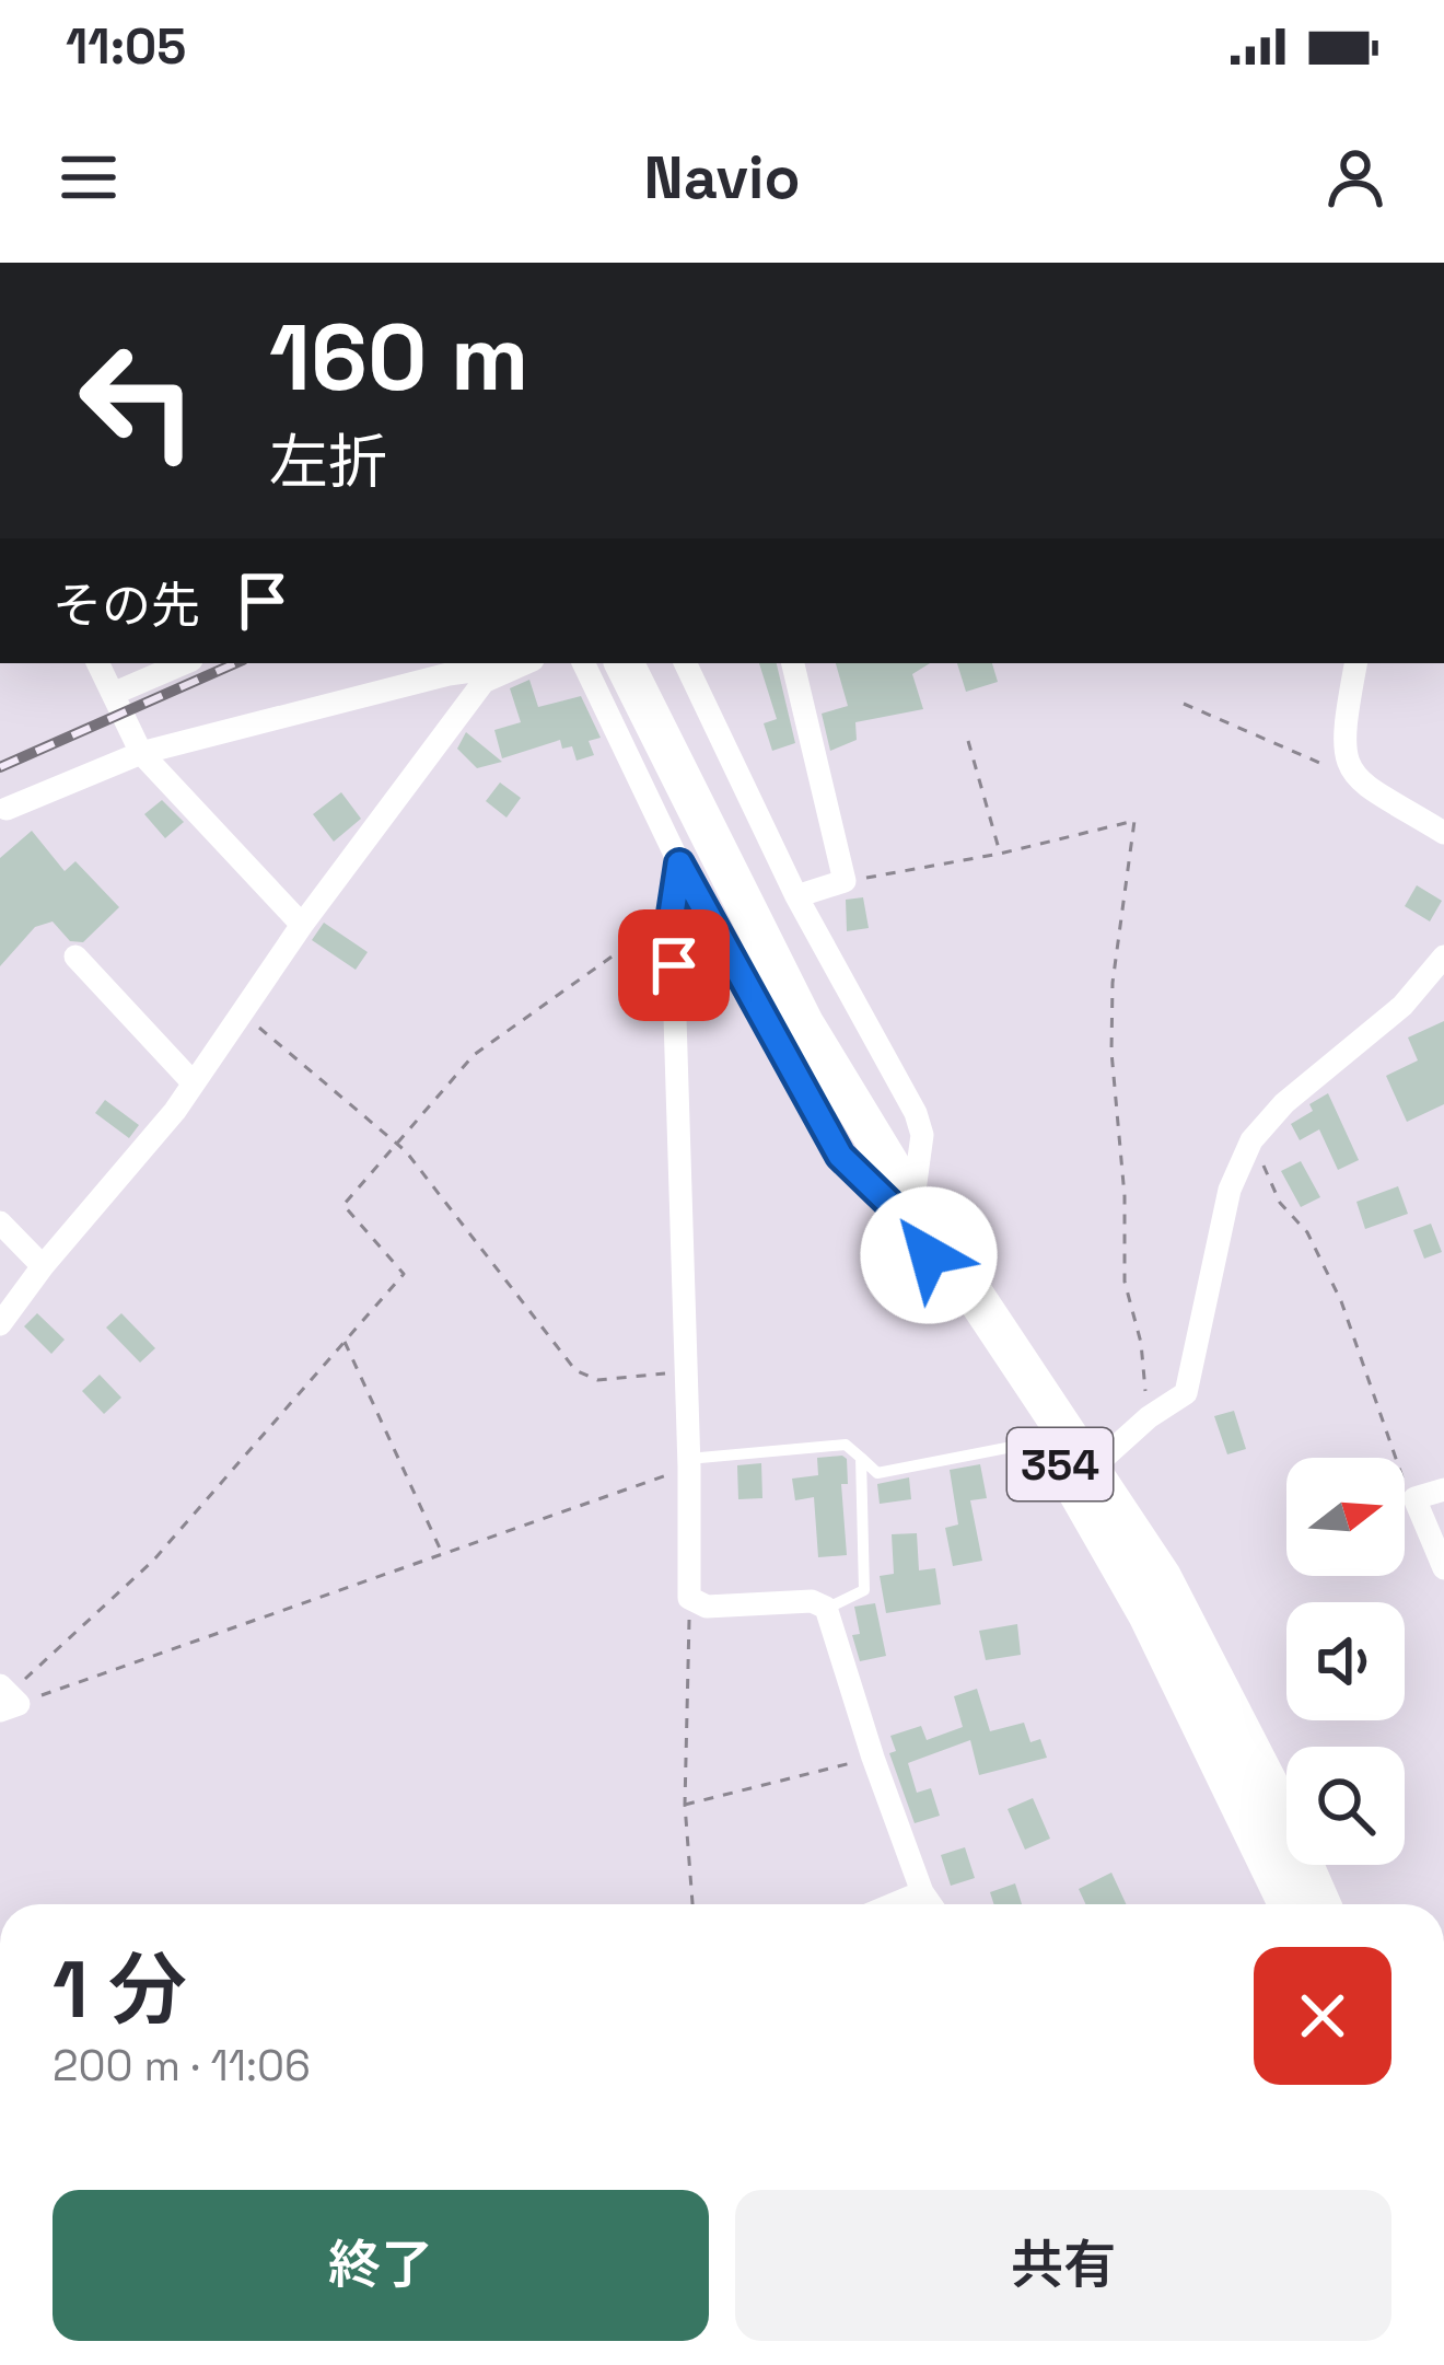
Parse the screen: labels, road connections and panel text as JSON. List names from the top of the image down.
{
  "streets": {
    "highway": ["354"]
  },
  "north": "right",
  "page": {
    "status": "11:05",
    "header": "Navio",
    "turn": ["160 m", "左折"],
    "then": "その先",
    "heading": ["1 分", "200 m · 11:06"],
    "buttons": ["終了", "共有"]
  }
}
